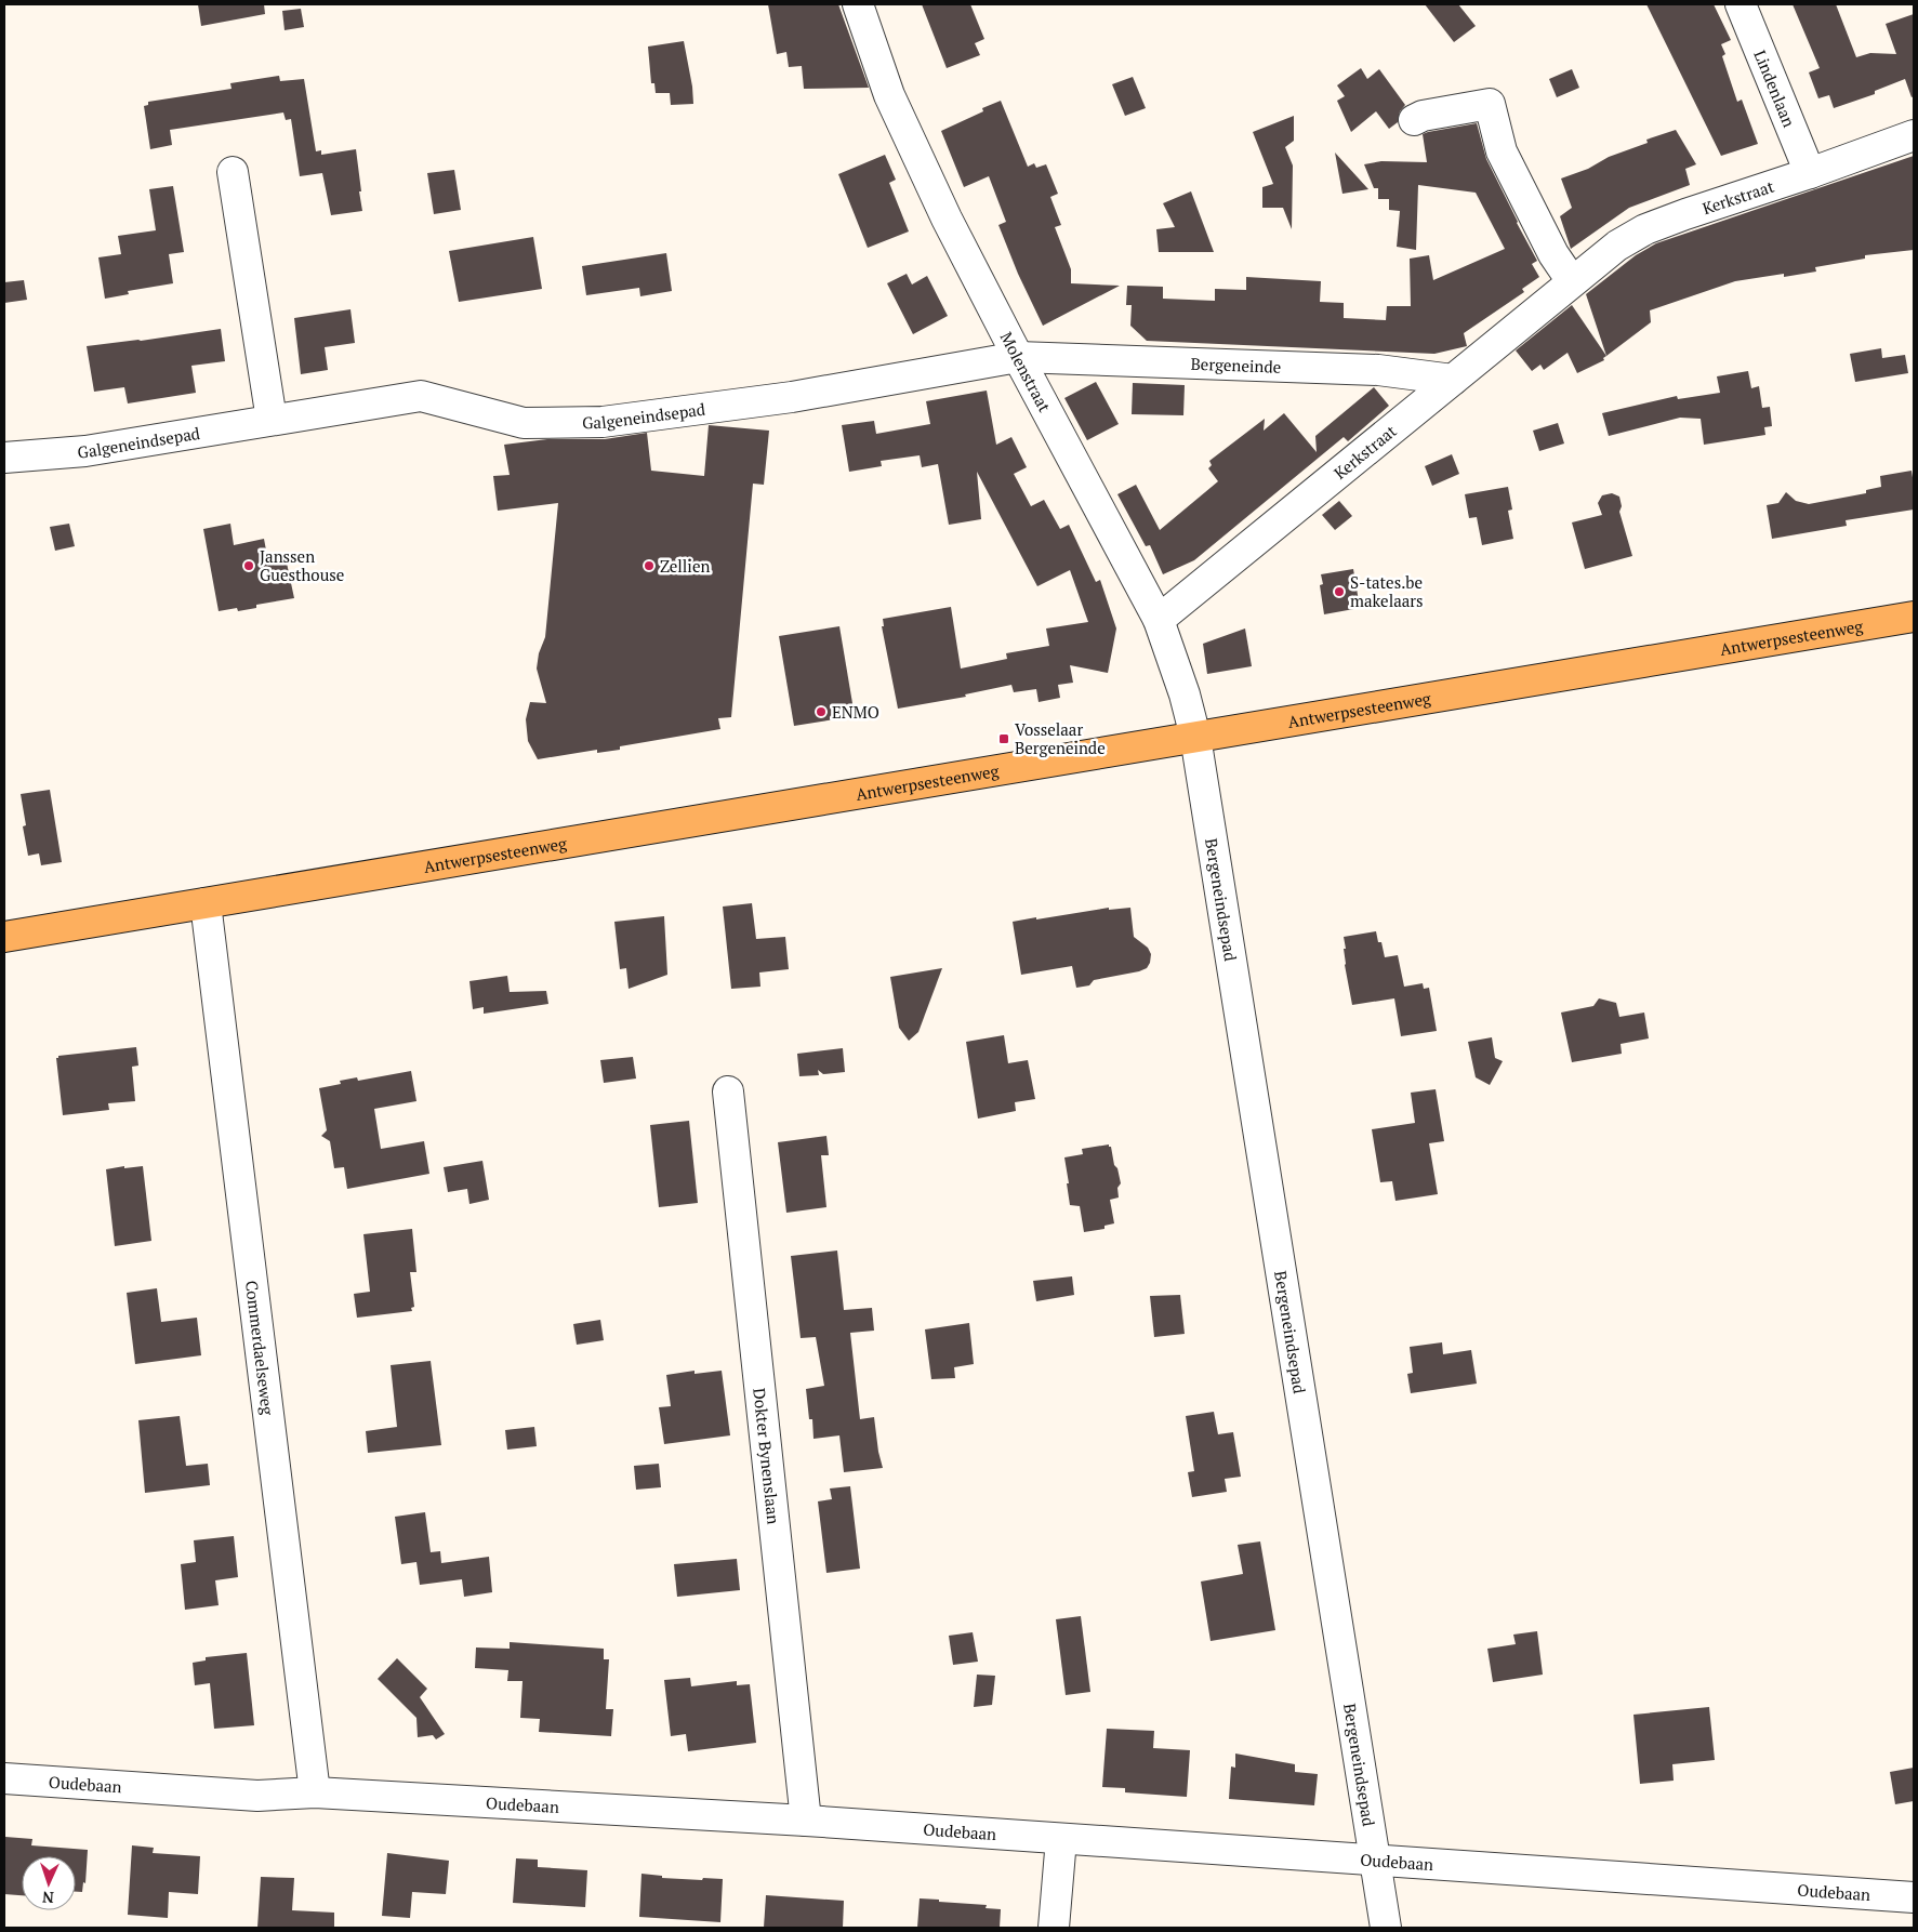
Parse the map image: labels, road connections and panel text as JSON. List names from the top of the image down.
{
  "streets": {
    "main road": ["Antwerpsesteenweg"],
    "street": [
      "Lindenlaan",
      "Kerkstraat",
      "Bergeneinde",
      "Molenstraat",
      "Galgeneindsepad",
      "Bergeneindsepad",
      "Commerdaelseweg",
      "Dokter Bynenslaan",
      "Oudebaan"
    ]
  },
  "crossings": [
    ["Lindenlaan", "Kerkstraat"],
    ["Kerkstraat", "Bergeneinde"],
    ["Kerkstraat", "Molenstraat"],
    ["Bergeneinde", "Molenstraat"],
    ["Bergeneinde", "Galgeneindsepad"],
    ["Molenstraat", "Galgeneindsepad"],
    ["Molenstraat", "Antwerpsesteenweg"],
    ["Molenstraat", "Bergeneindsepad"],
    ["Antwerpsesteenweg", "Bergeneindsepad"],
    ["Antwerpsesteenweg", "Commerdaelseweg"],
    ["Bergeneindsepad", "Oudebaan"],
    ["Commerdaelseweg", "Oudebaan"],
    ["Dokter Bynenslaan", "Oudebaan"]
  ],
  "places": {
    "other": [
      "Janssen Guesthouse",
      "Zellien",
      "S-tates.be makelaars",
      "ENMO"
    ],
    "transit": ["Vosselaar Bergeneinde"]
  },
  "north": "bottom"
}
